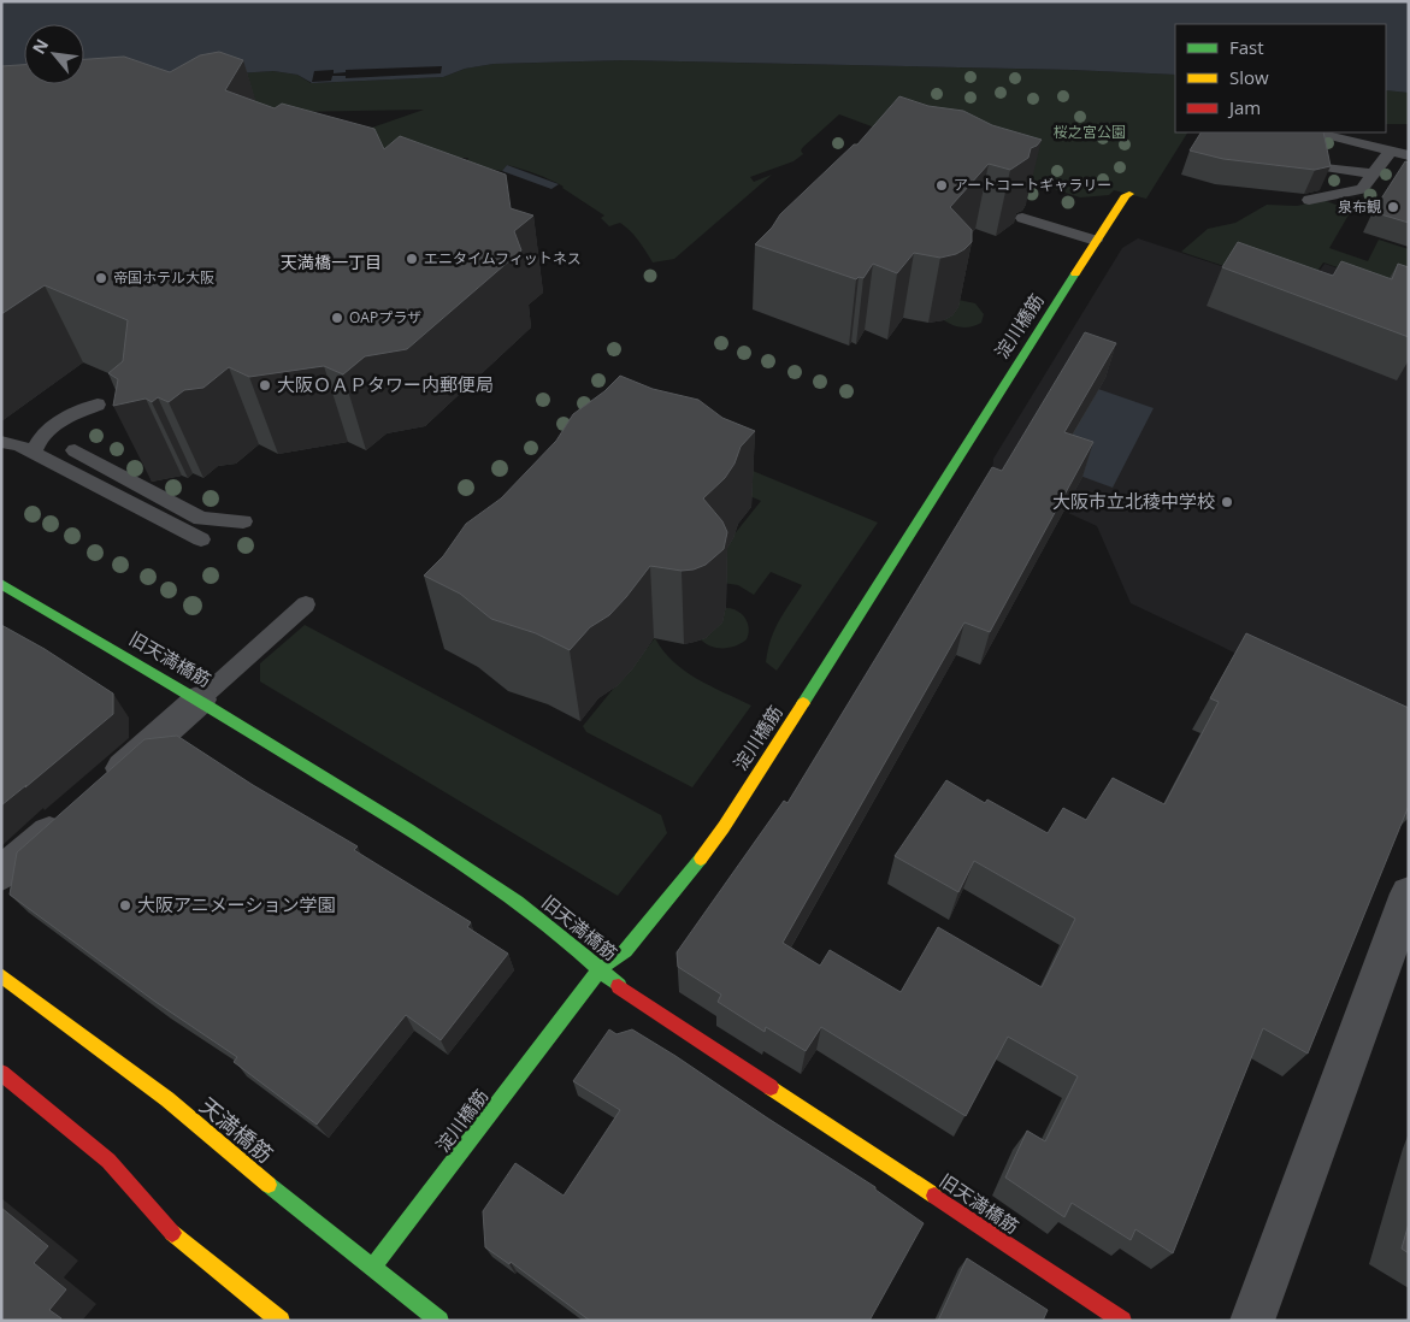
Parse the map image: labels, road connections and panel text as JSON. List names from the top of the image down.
{
  "streets": {
    "street": ["淀川橋筋", "旧天満橋筋", "天満橋筋"]
  },
  "crossings": [
    ["淀川橋筋", "旧天満橋筋"],
    ["淀川橋筋", "天満橋筋"]
  ],
  "districts": ["天満橋一丁目"],
  "parks": ["桜之宮公園"],
  "places": [
    "アートコートギャラリー",
    "泉布観",
    "エニタイムフィットネス",
    "帝国ホテル大阪",
    "OAPプラザ",
    "大阪ＯＡＰタワー内郵便局",
    "大阪市立北稜中学校",
    "大阪アニメーション学園"
  ],
  "legend": ["Fast", "Slow", "Jam"],
  "north": "top left"
}
